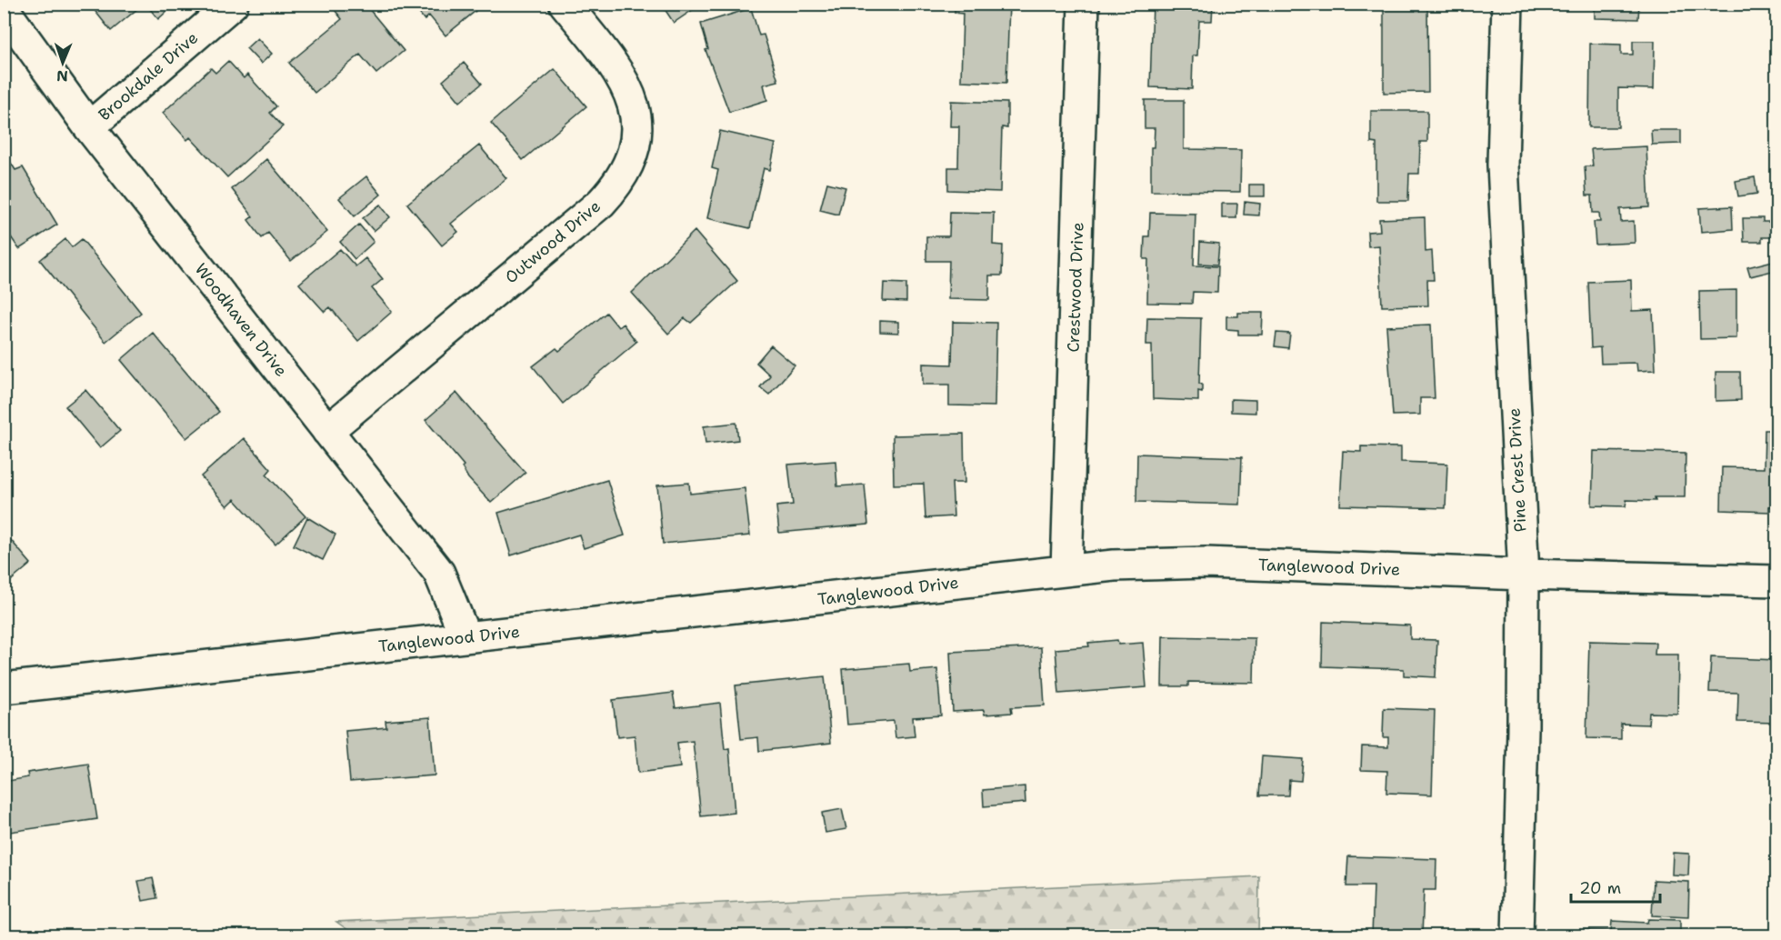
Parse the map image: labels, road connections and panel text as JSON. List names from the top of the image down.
{
  "streets": {
    "street": [
      "Brookdale Drive",
      "Outwood Drive",
      "Crestwood Drive",
      "Woodhaven Drive",
      "Pine Crest Drive",
      "Tanglewood Drive"
    ]
  },
  "crossings": [
    ["Brookdale Drive", "Woodhaven Drive"],
    ["Outwood Drive", "Woodhaven Drive"],
    ["Crestwood Drive", "Tanglewood Drive"],
    ["Woodhaven Drive", "Tanglewood Drive"],
    ["Pine Crest Drive", "Tanglewood Drive"]
  ],
  "scale_bar": "20 m",
  "north": "bottom"
}
